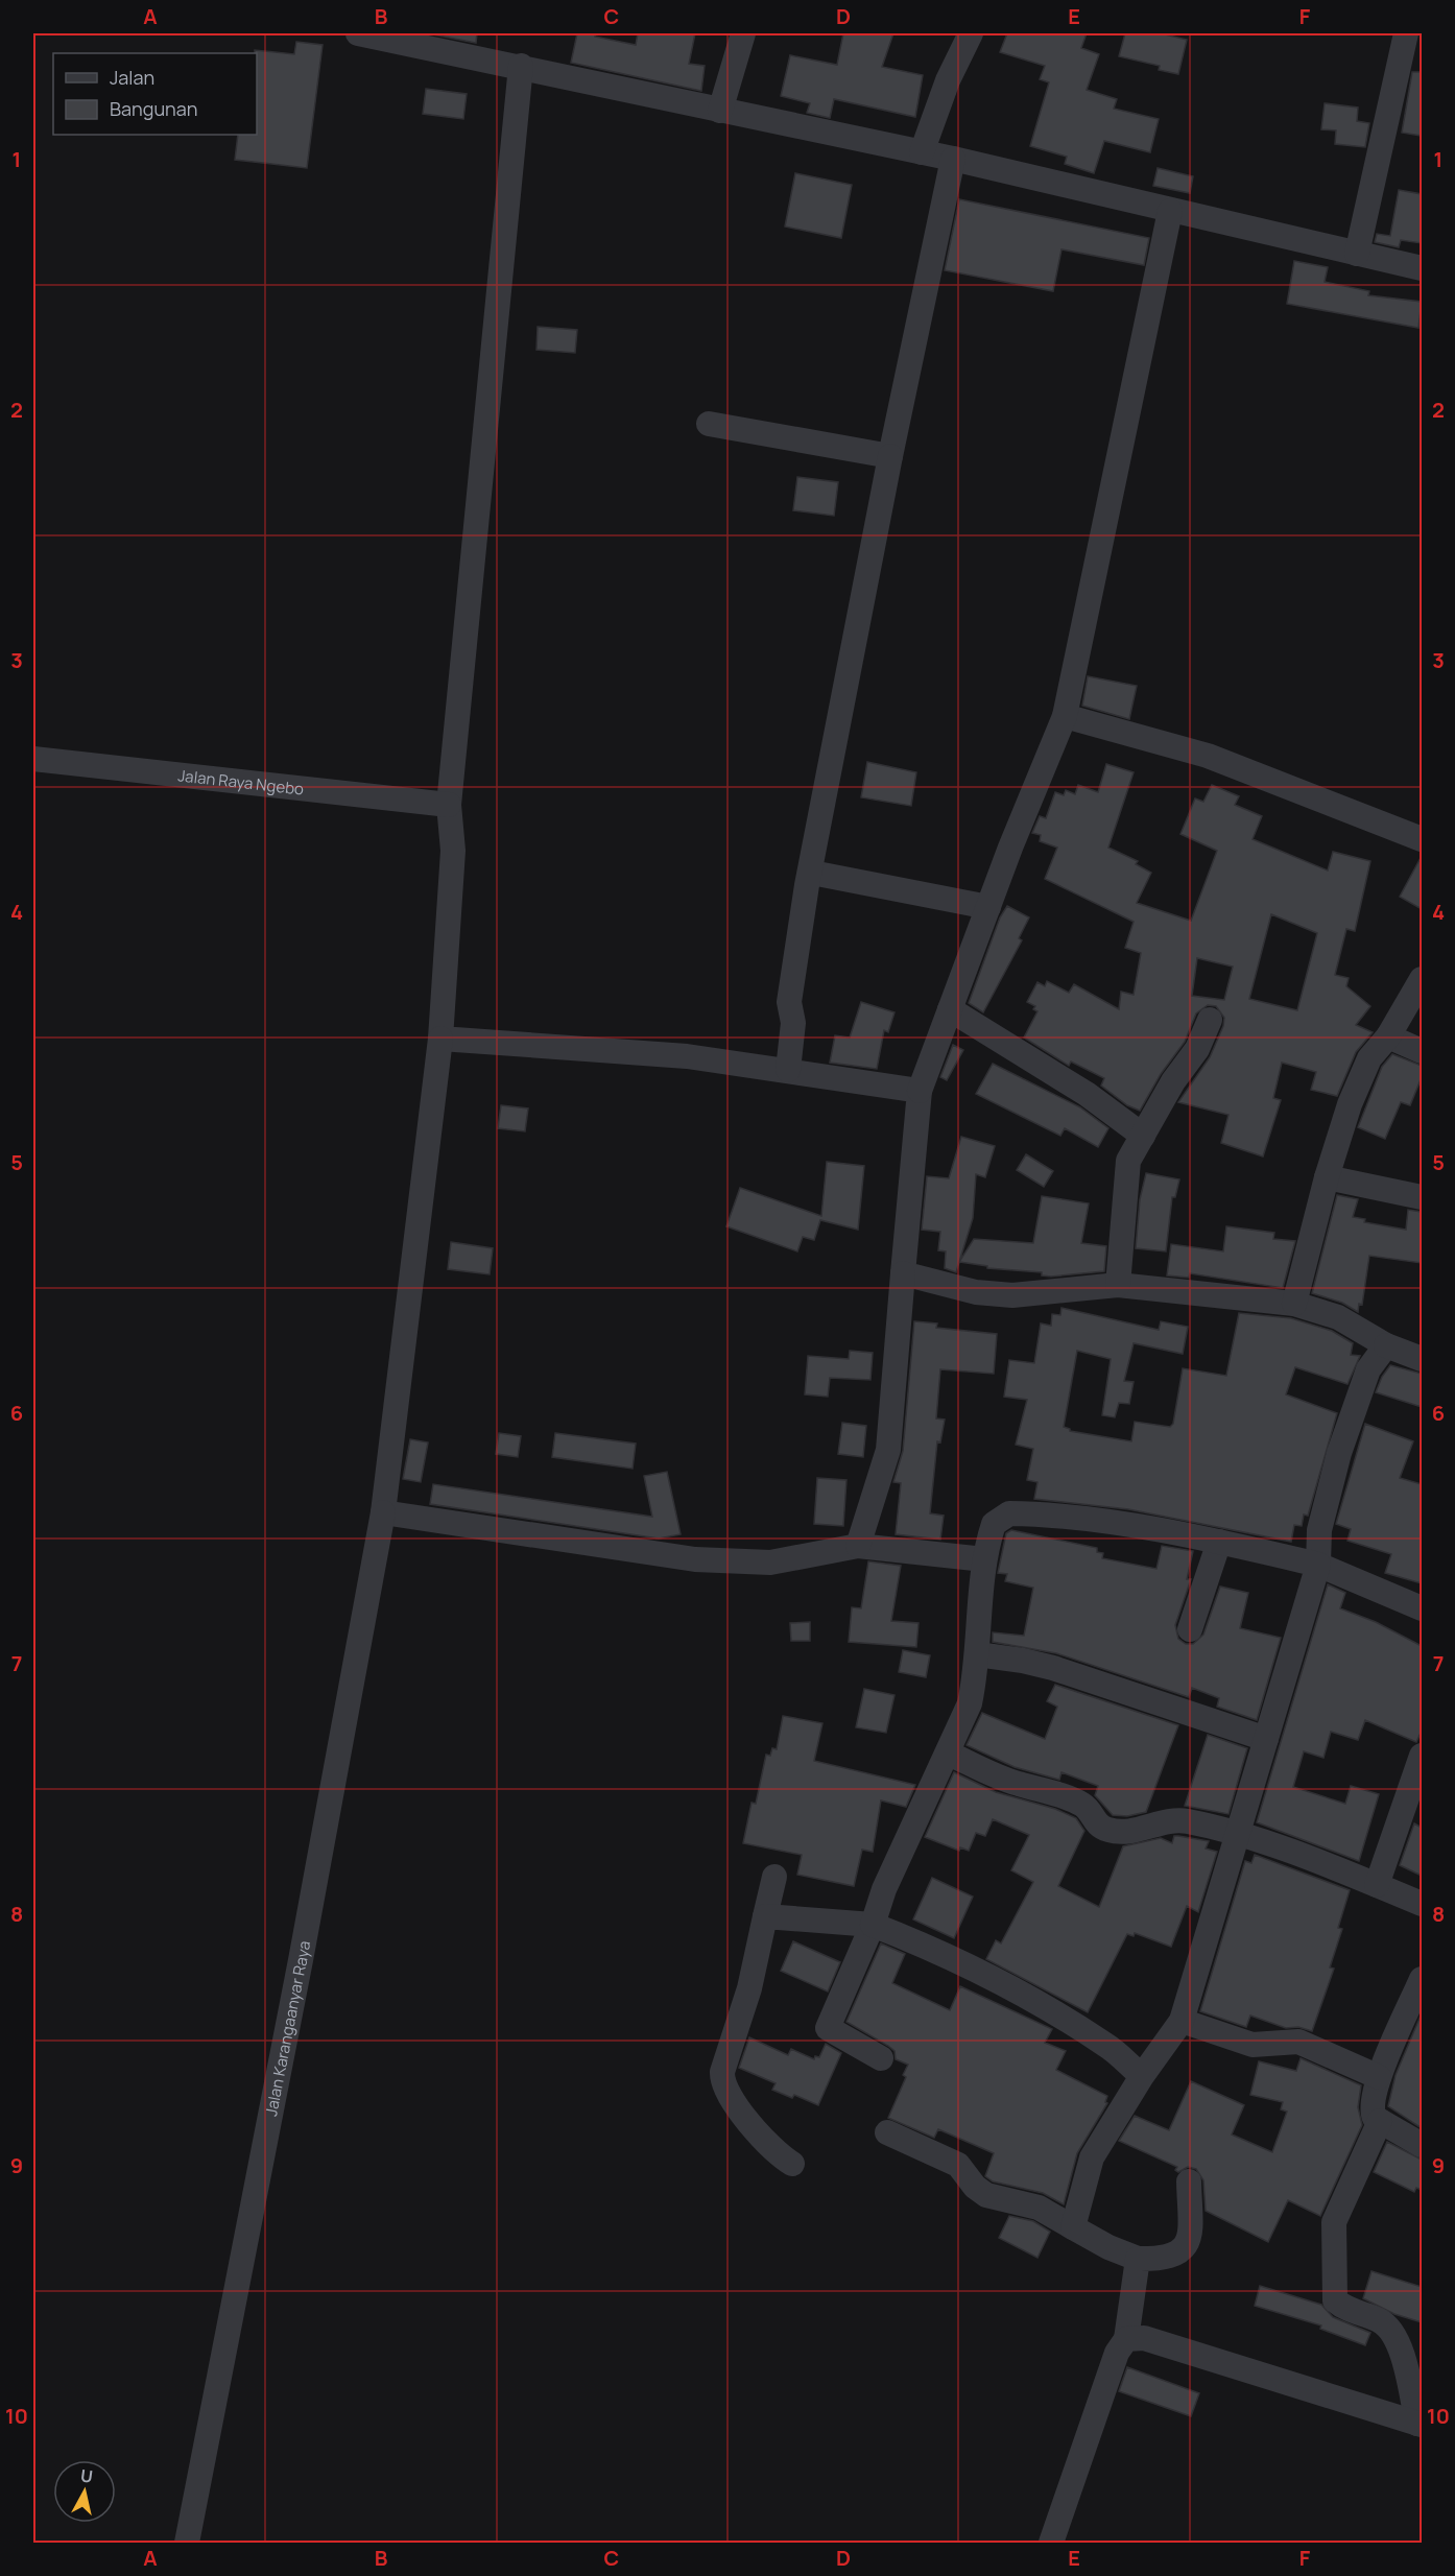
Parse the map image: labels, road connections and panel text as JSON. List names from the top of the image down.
{
  "streets": {
    "street": ["Jalan Raya Ngebo", "Jalan Karangaanyar Raya"]
  },
  "crossings": [
    ["Jalan Raya Ngebo", "Jalan Karangaanyar Raya"]
  ],
  "legend": ["Jalan", "Bangunan"],
  "north": "top",
  "grid": {
    "columns": [
      "A",
      "B",
      "C",
      "D",
      "E",
      "F"
    ],
    "rows": [
      "1",
      "2",
      "3",
      "4",
      "5",
      "6",
      "7",
      "8",
      "9",
      "10"
    ]
  }
}
